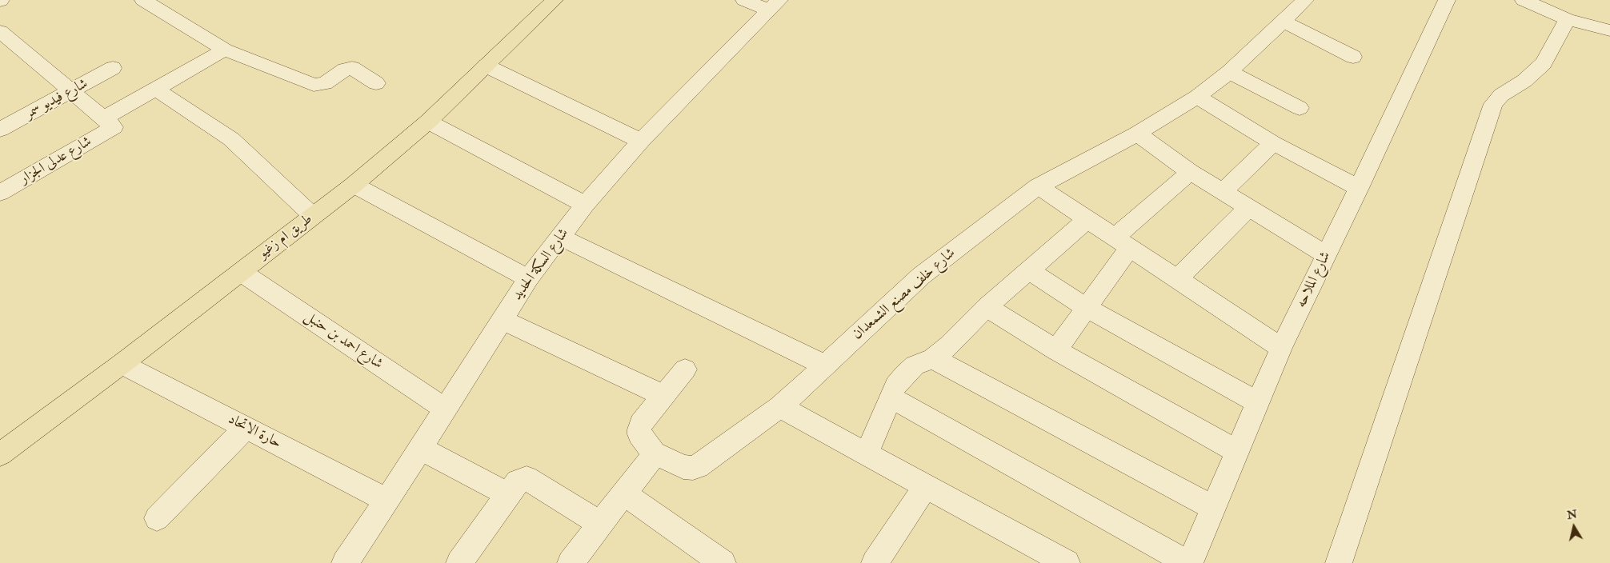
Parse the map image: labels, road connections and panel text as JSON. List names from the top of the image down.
{
  "streets": {
    "main road": ["طريق ام زغيو"],
    "street": [
      "شارع فيديو سمر",
      "شارع عدلى الجزار",
      "شارع السكة الحديد",
      "شارع الملاحه",
      "شارع خلف مصنع الشمعدان",
      "شارع احمد بن حنبل",
      "حارة الاتحاد"
    ]
  },
  "crossings": [
    ["طريق ام زغيو", "شارع احمد بن حنبل"],
    ["طريق ام زغيو", "حارة الاتحاد"],
    ["شارع السكة الحديد", "شارع احمد بن حنبل"],
    ["شارع السكة الحديد", "حارة الاتحاد"]
  ],
  "north": "top"
}
